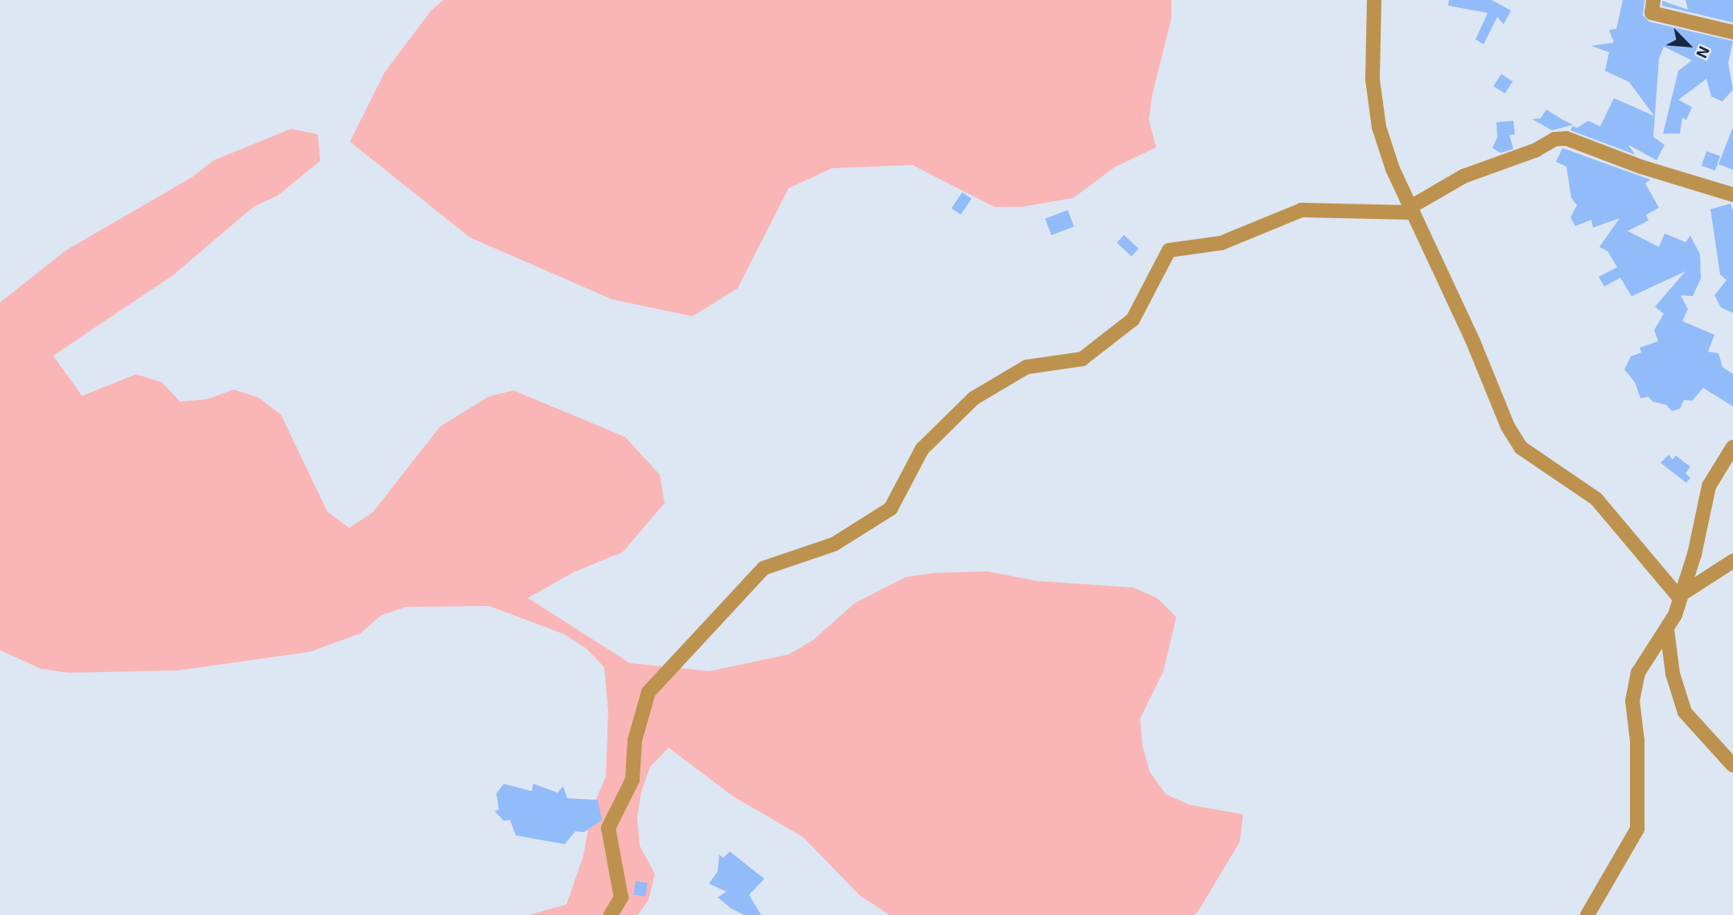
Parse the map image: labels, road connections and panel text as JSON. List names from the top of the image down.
{
  "north": "bottom right"
}
